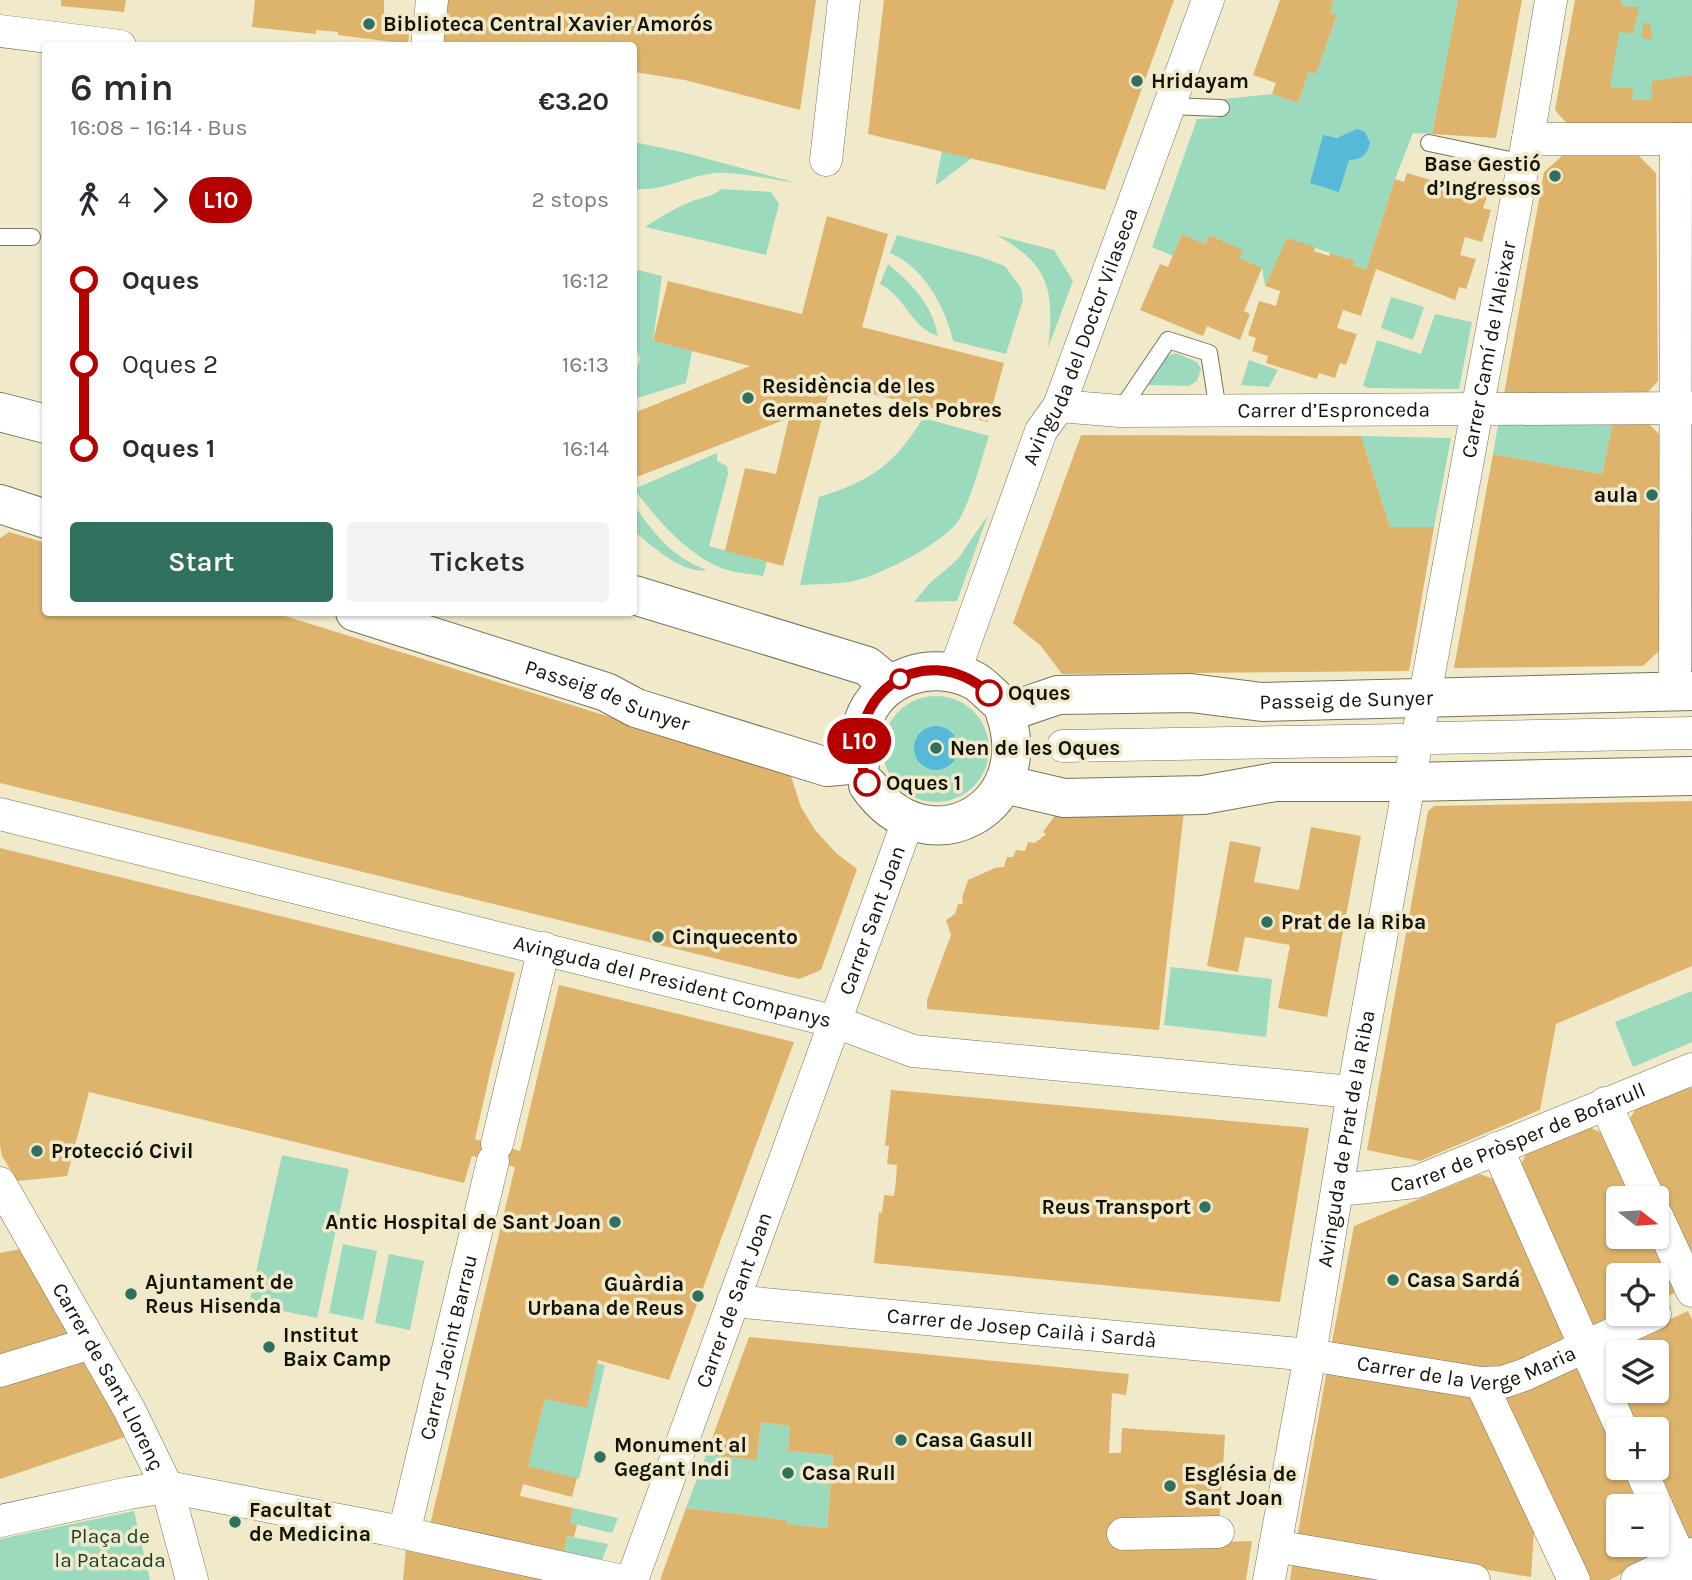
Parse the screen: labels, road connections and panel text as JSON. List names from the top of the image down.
{
  "streets": {
    "street": [
      "Avinguda del Doctor Vilaseca",
      "Carrer Camí de l'Aleixar",
      "Carrer d’Espronceda",
      "Passeig de Sunyer",
      "Carrer Sant Joan",
      "Avinguda del President Companys",
      "Carrer de Pròsper de Bofarull",
      "Avinguda de Prat de la Riba",
      "Carrer de Sant Joan",
      "Carrer de Josep Cailà i Sardà",
      "Carrer Jacint Barrau",
      "Carrer de la Verge Maria",
      "Carrer de Sant Llorenç"
    ]
  },
  "crossings": [
    ["Avinguda del Doctor Vilaseca", "Carrer d’Espronceda"],
    ["Avinguda del Doctor Vilaseca", "Passeig de Sunyer"],
    ["Avinguda del Doctor Vilaseca", "Carrer Sant Joan"],
    ["Carrer Camí de l'Aleixar", "Carrer d’Espronceda"],
    ["Carrer Camí de l'Aleixar", "Passeig de Sunyer"],
    ["Carrer Camí de l'Aleixar", "Avinguda de Prat de la Riba"],
    ["Passeig de Sunyer", "Carrer Sant Joan"],
    ["Passeig de Sunyer", "Avinguda de Prat de la Riba"],
    ["Carrer Sant Joan", "Avinguda del President Companys"],
    ["Carrer Sant Joan", "Carrer de Sant Joan"],
    ["Avinguda del President Companys", "Avinguda de Prat de la Riba"],
    ["Avinguda del President Companys", "Carrer de Sant Joan"],
    ["Avinguda del President Companys", "Carrer Jacint Barrau"],
    ["Carrer de Pròsper de Bofarull", "Avinguda de Prat de la Riba"],
    ["Avinguda de Prat de la Riba", "Carrer de Josep Cailà i Sardà"],
    ["Avinguda de Prat de la Riba", "Carrer de la Verge Maria"],
    ["Carrer de Sant Joan", "Carrer de Josep Cailà i Sardà"],
    ["Carrer de Josep Cailà i Sardà", "Carrer de la Verge Maria"]
  ],
  "parks": ["Plaça de la Patacada"],
  "places": [
    "Biblioteca Central Xavier Amorós",
    "Hridayam",
    "Base Gestió d’Ingressos",
    "Residència de les Germanetes dels Pobres",
    "aula",
    "Oques",
    "Nen de les Oques",
    "Oques 1",
    "Prat de la Riba",
    "Cinquecento",
    "Protecció Civil",
    "Reus Transport",
    "Antic Hospital de Sant Joan",
    "Casa Sardá",
    "Ajuntament de Reus Hisenda",
    "Guàrdia Urbana de Reus",
    "Institut Baix Camp",
    "Casa Gasull",
    "Monument al Gegant Indi",
    "Casa Rull",
    "Església de Sant Joan",
    "Facultat de Medicina"
  ],
  "lines": ["bus line L10"],
  "north": "right",
  "page": {
    "on_map": "L10",
    "heading": ["6 min", "16:08 – 16:14 · Bus", "€3.20"],
    "legs": ["4", "L10", "2 stops"],
    "list": [
      {
        "name": "Oques",
        "value": "16:12"
      },
      {
        "name": "Oques 2",
        "value": "16:13"
      },
      {
        "name": "Oques 1",
        "value": "16:14"
      }
    ],
    "buttons": ["Start", "Tickets"],
    "map_buttons": ["+", "−"]
  }
}
